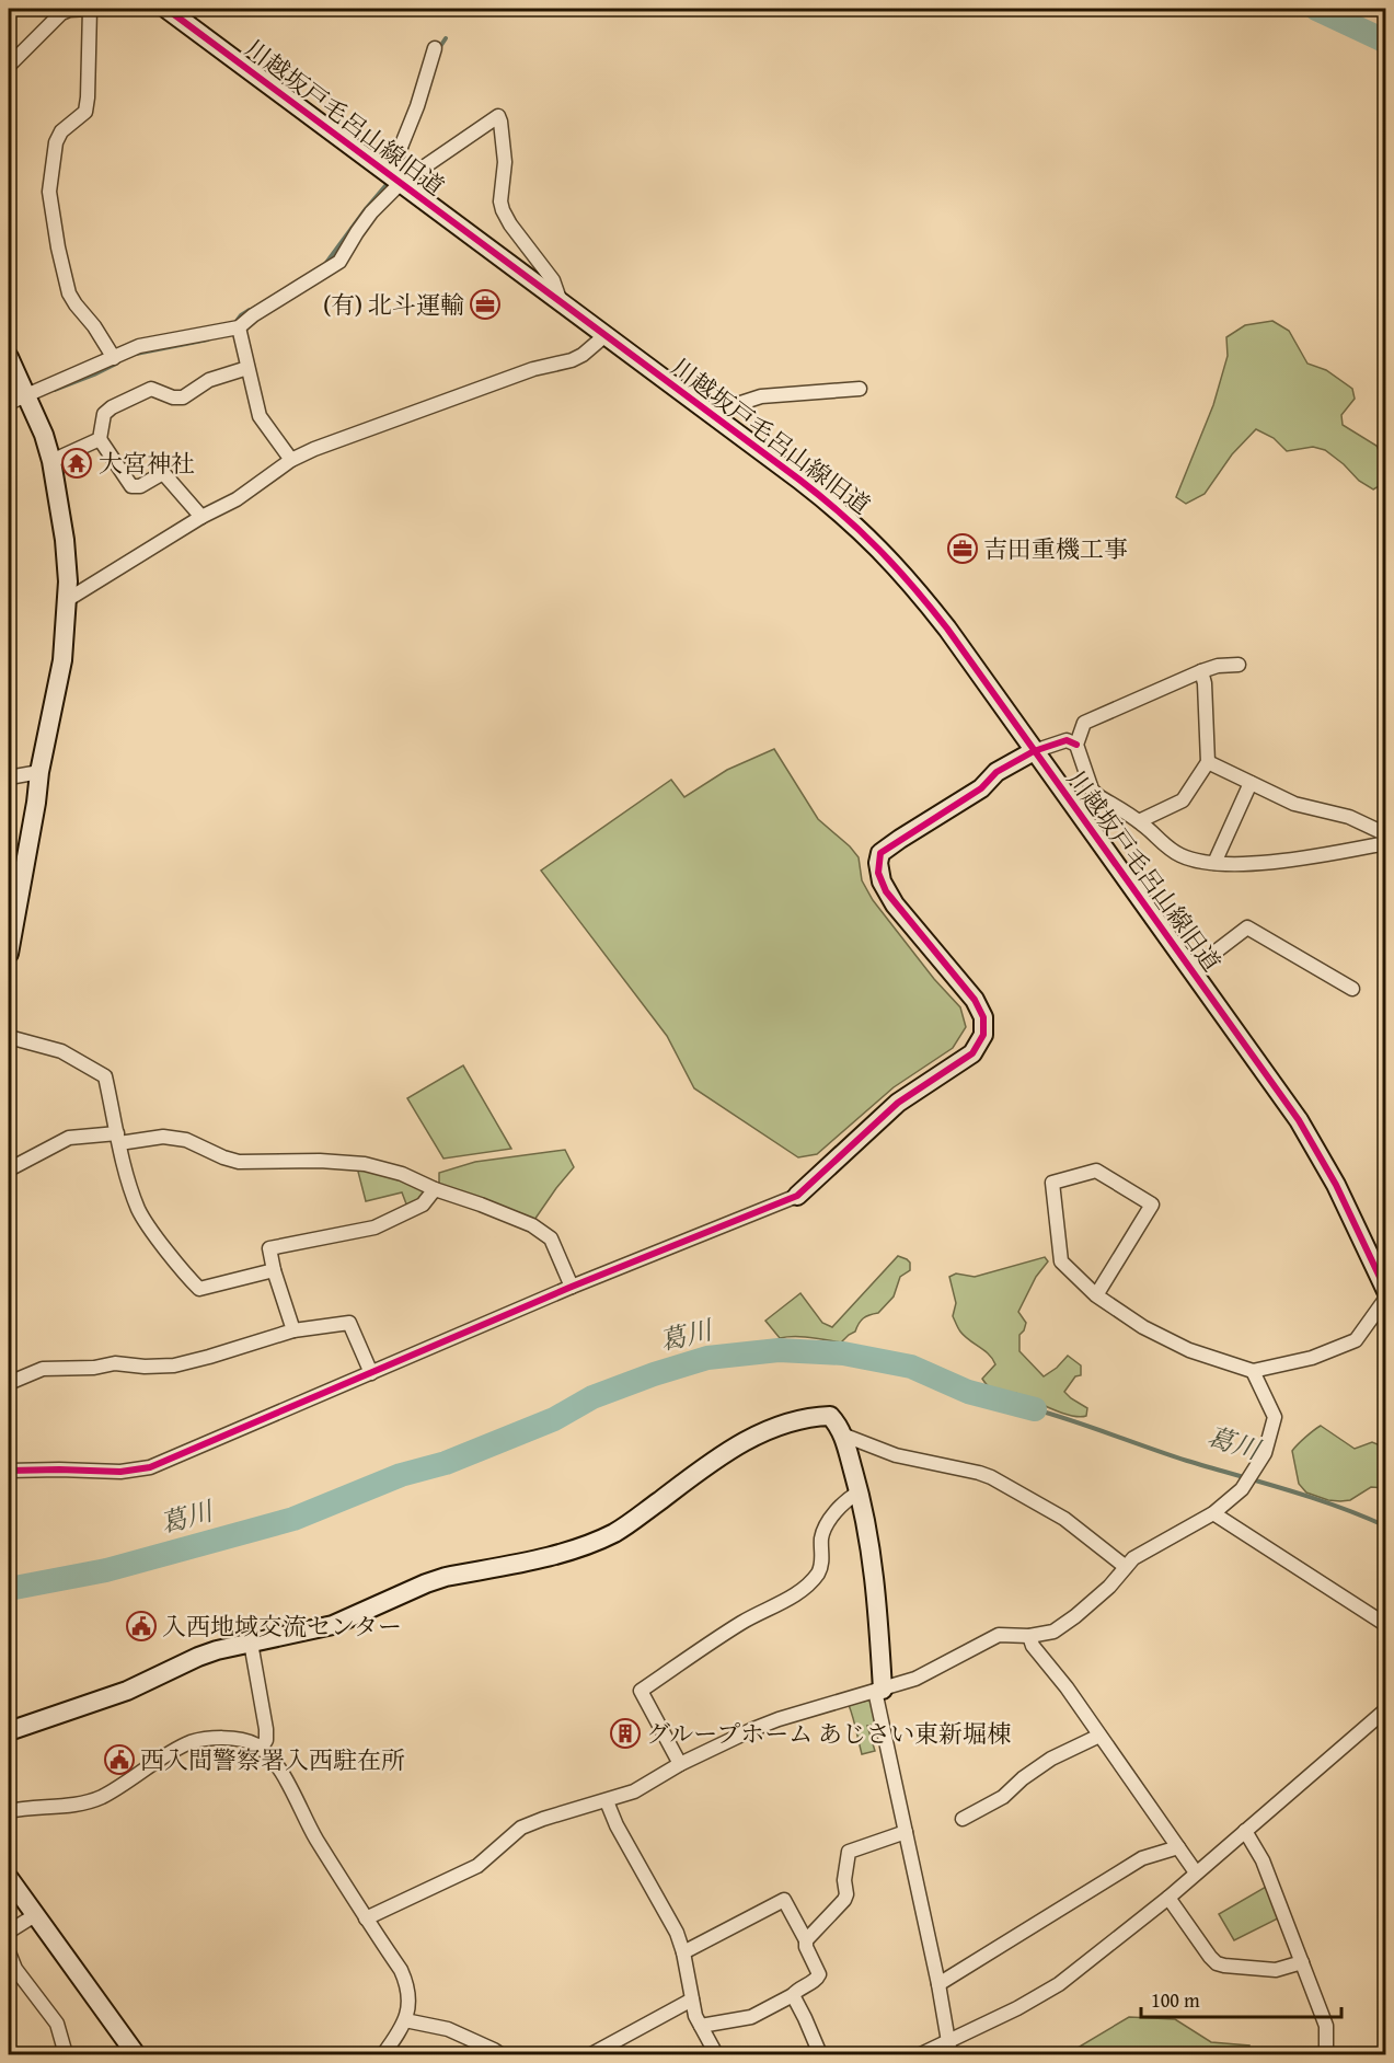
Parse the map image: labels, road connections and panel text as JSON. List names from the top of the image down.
{
  "streets": {
    "street": ["川越坂戸毛呂山線旧道"]
  },
  "water": ["葛川"],
  "places": {
    "office": ["(有) 北斗運輸", "吉田重機工事"],
    "temple": ["大宮神社"],
    "public building": ["入西地域交流センター", "西入間警察署入西駐在所"],
    "building": ["グループホーム あじさい東新堀棟"]
  },
  "scale_bar": "100 m"
}
